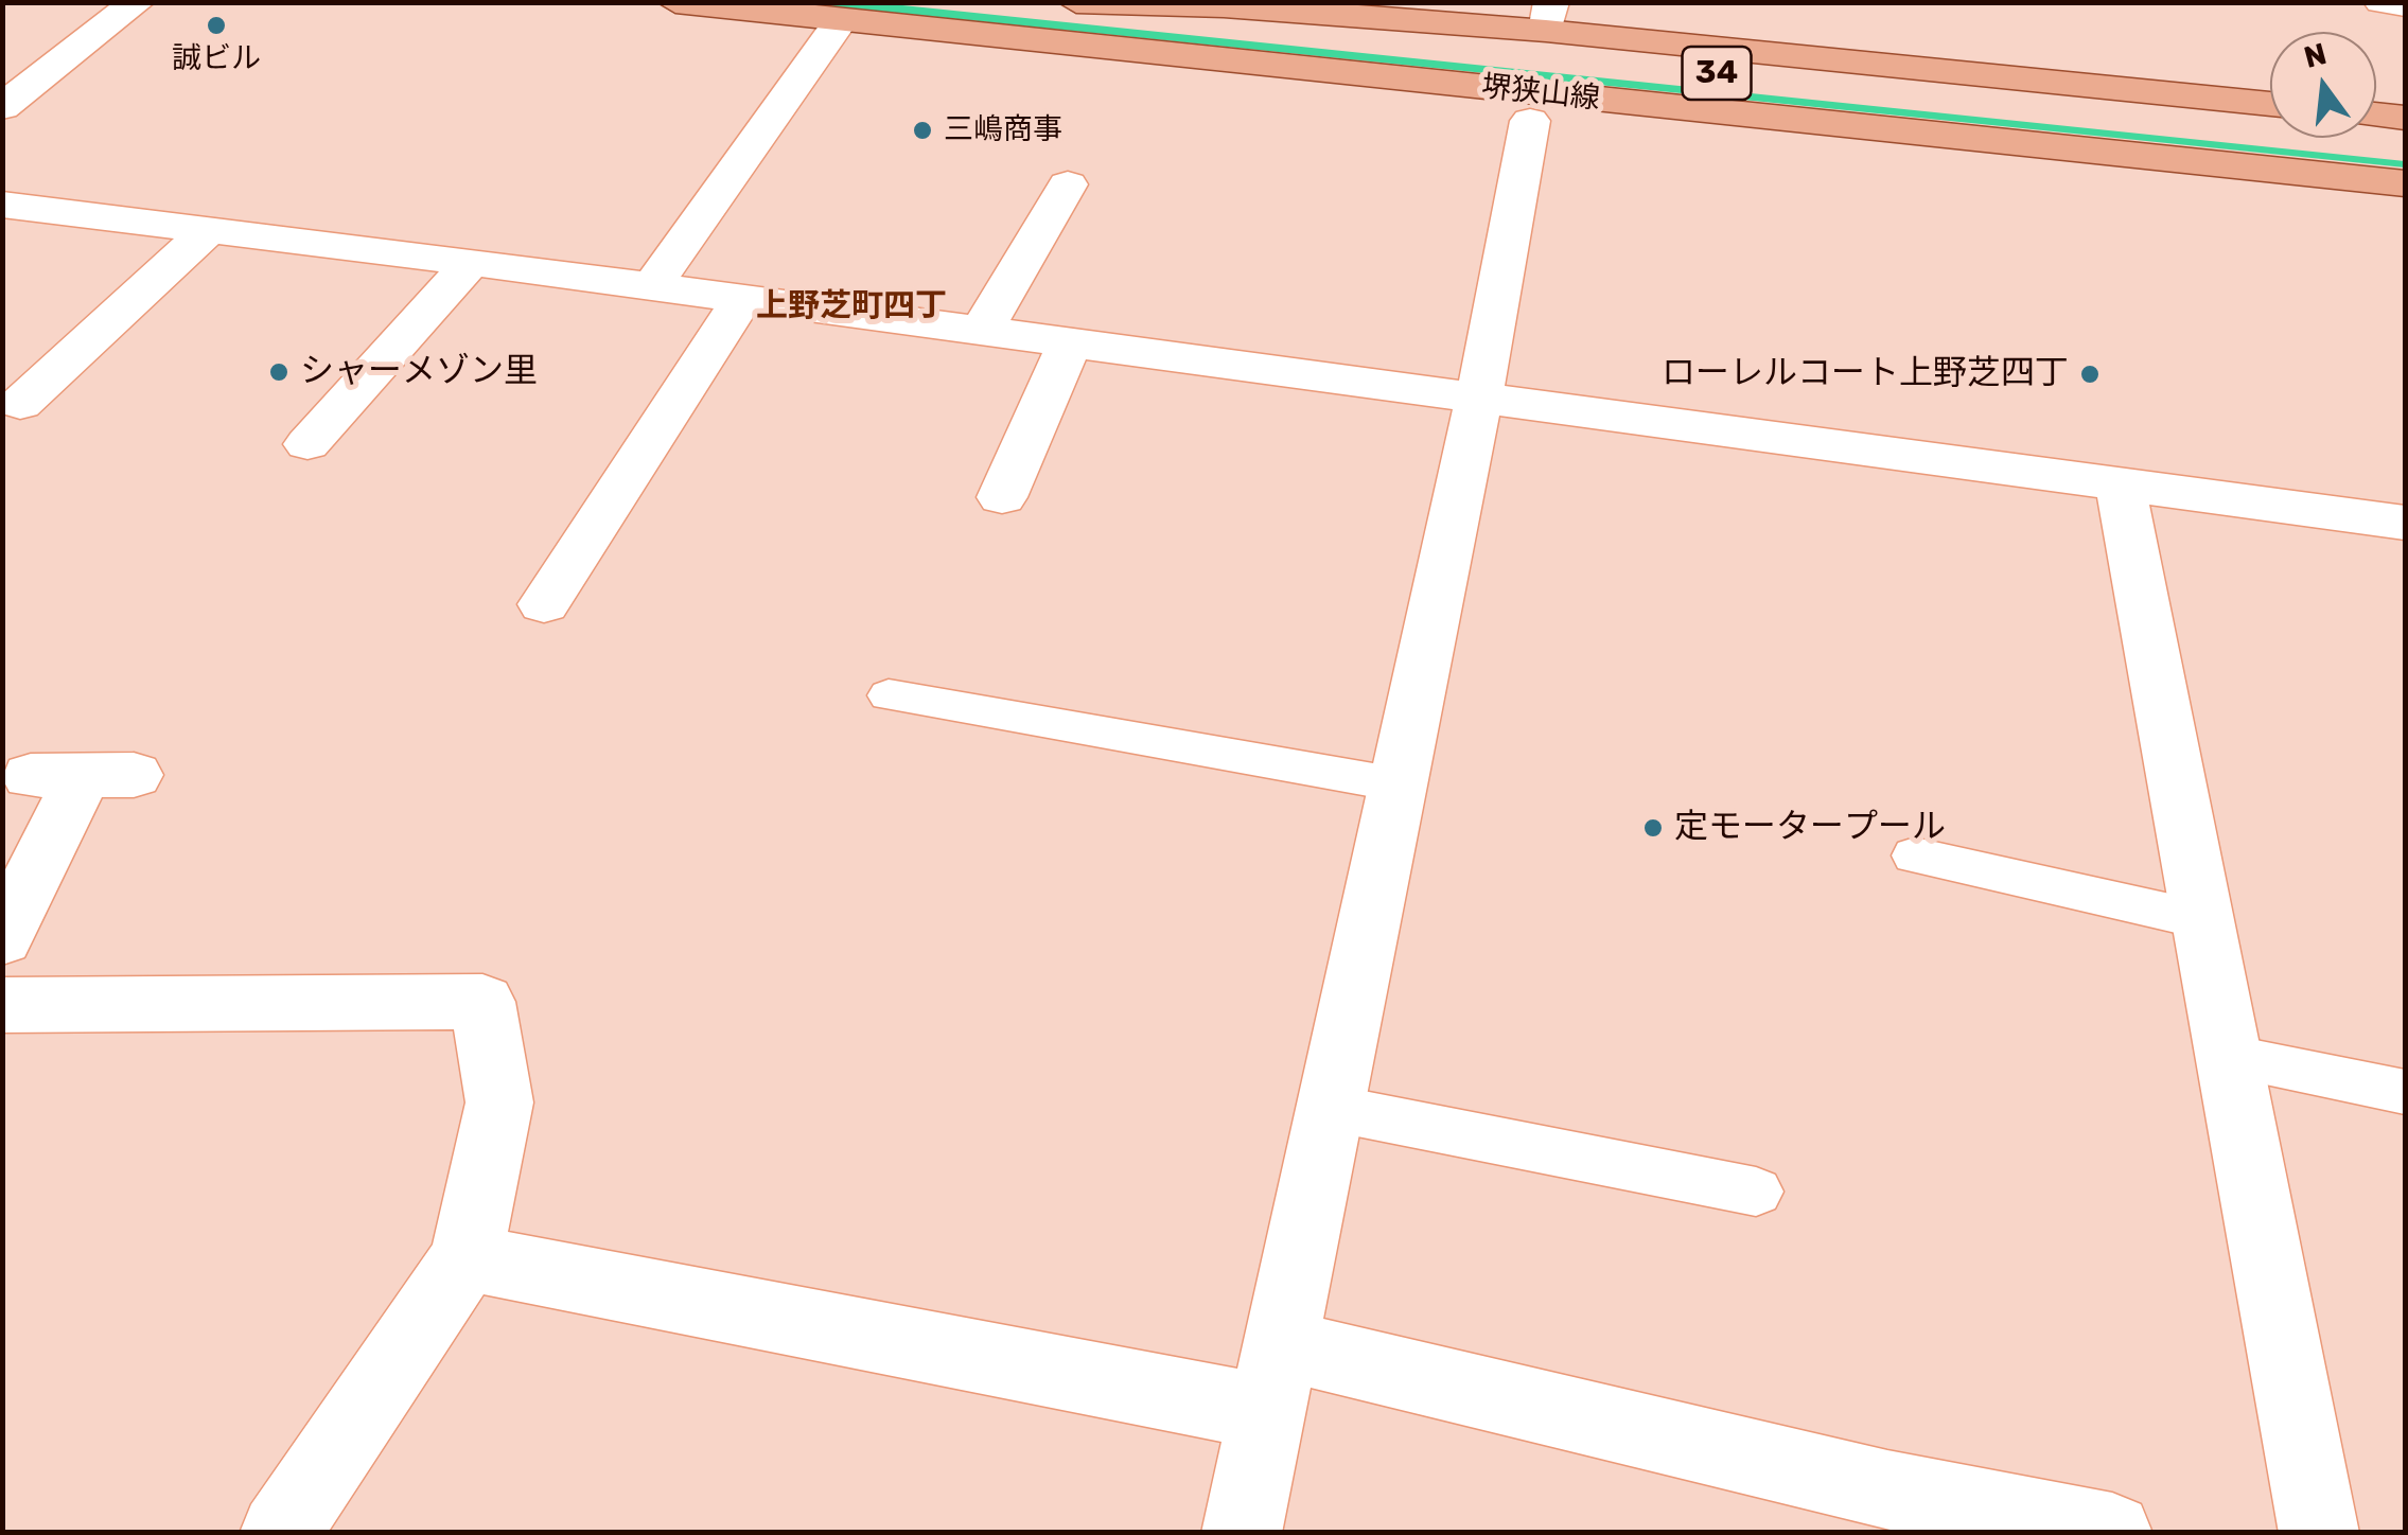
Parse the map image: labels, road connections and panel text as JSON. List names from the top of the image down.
{
  "streets": {
    "main road": ["34", "堺狭山線"]
  },
  "districts": ["上野芝町四丁"],
  "places": [
    "誠ビル",
    "三嶋商事",
    "シャーメゾン里",
    "ローレルコート上野芝四丁",
    "定モータープール"
  ],
  "north": "top"
}
